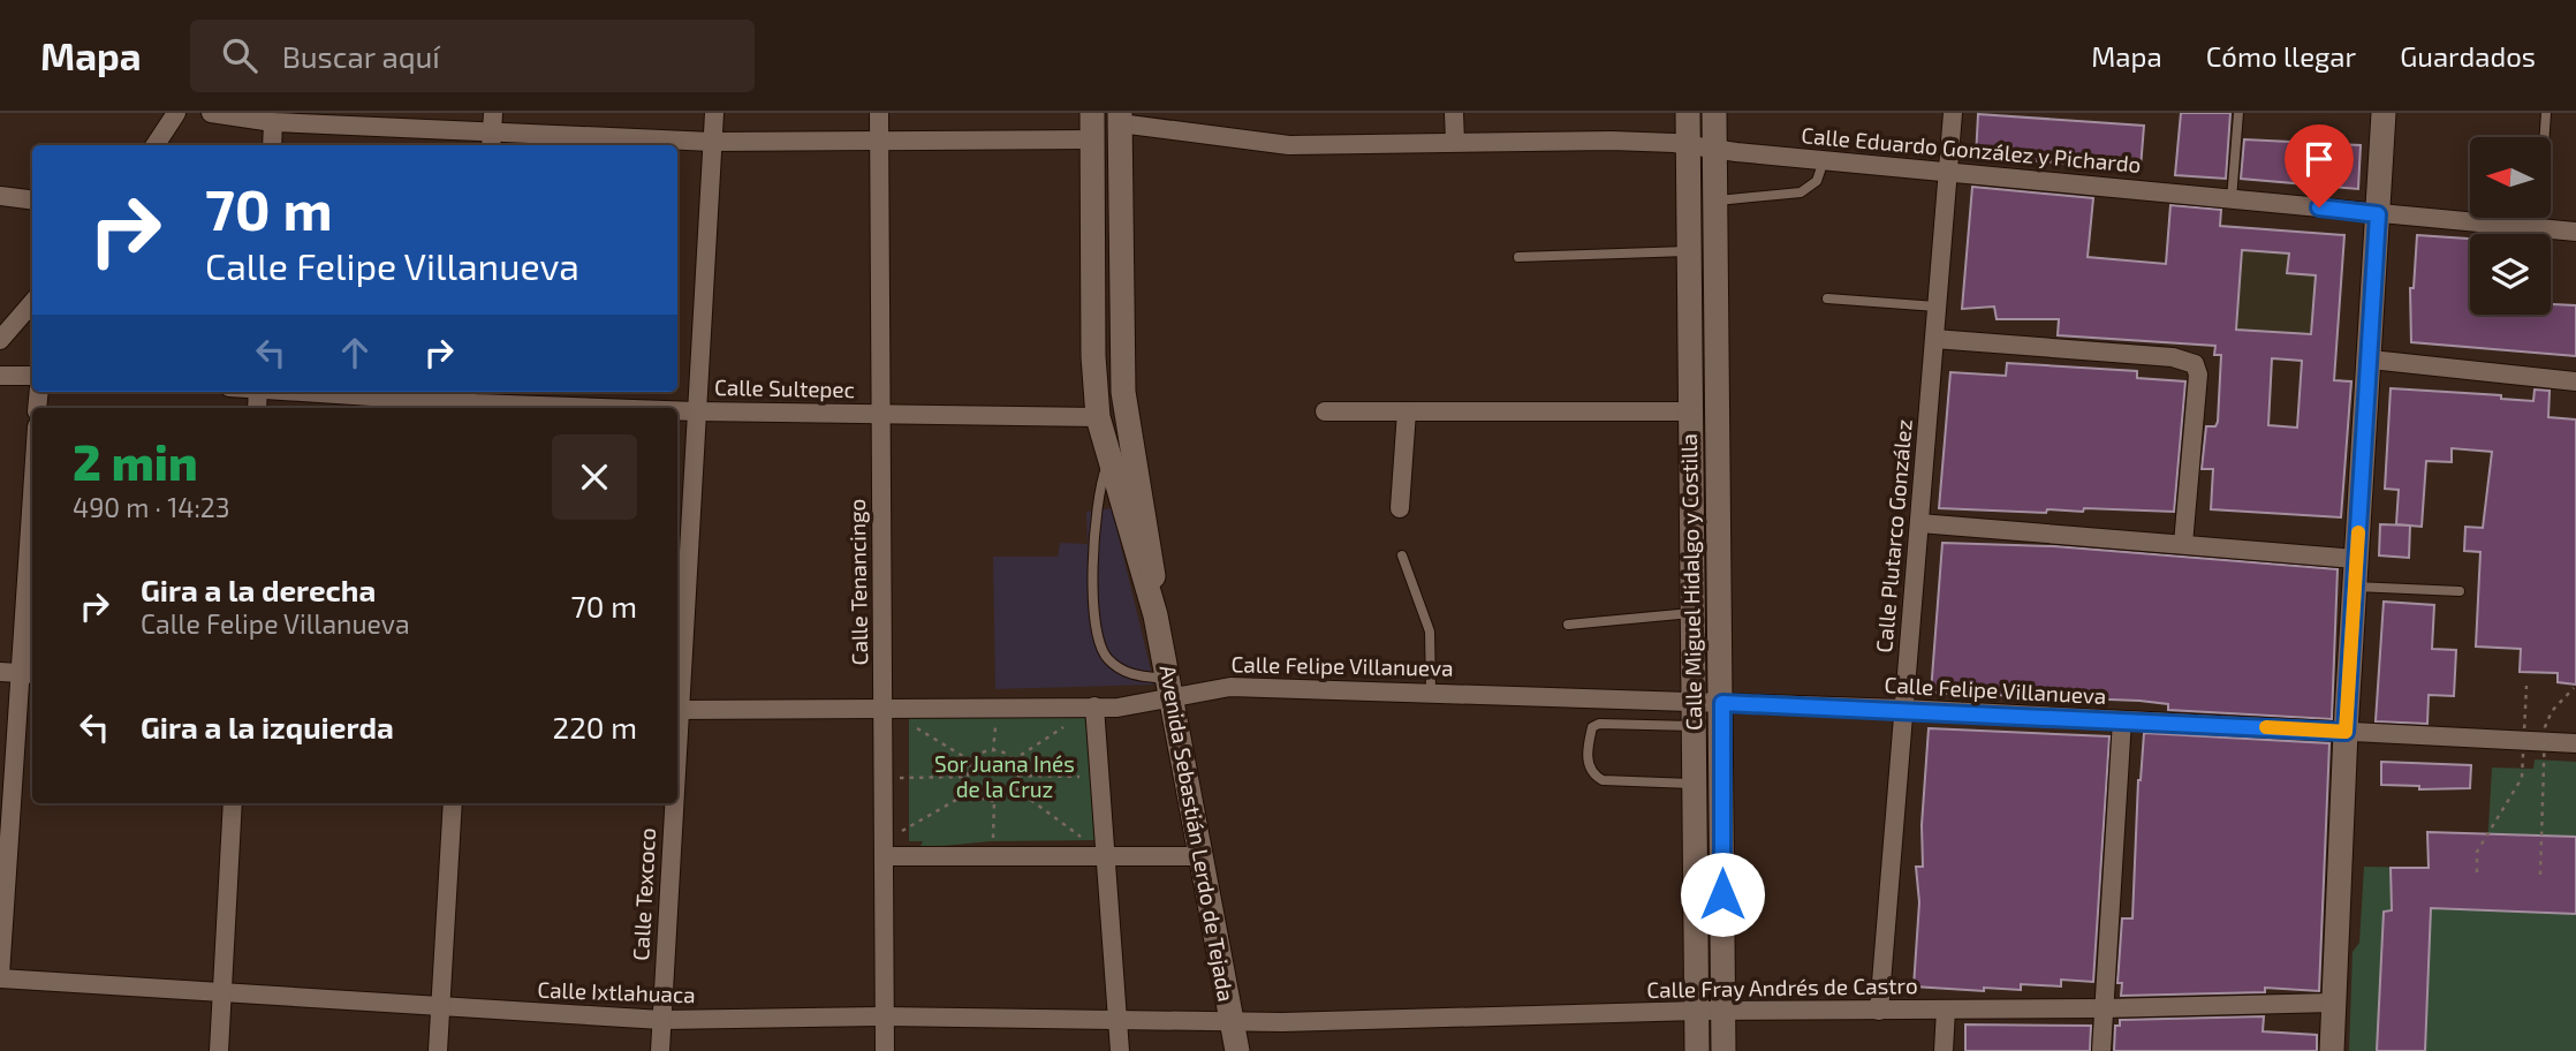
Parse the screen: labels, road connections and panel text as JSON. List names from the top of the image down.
{
  "streets": {
    "main road": ["Calle Miguel Hidalgo y Costilla", "Avenida Sebastián Lerdo de Tejada"],
    "street": [
      "Calle Eduardo González y Pichardo",
      "Calle Sultepec",
      "Calle Plutarco González",
      "Calle Tenancingo",
      "Calle Felipe Villanueva",
      "Calle Texcoco",
      "Calle Fray Andrés de Castro",
      "Calle Ixtlahuaca"
    ]
  },
  "crossings": [
    ["Calle Eduardo González y Pichardo", "Calle Plutarco González"],
    ["Calle Eduardo González y Pichardo", "Calle Miguel Hidalgo y Costilla"],
    ["Calle Eduardo González y Pichardo", "Avenida Sebastián Lerdo de Tejada"],
    ["Calle Sultepec", "Calle Tenancingo"],
    ["Calle Sultepec", "Avenida Sebastián Lerdo de Tejada"],
    ["Calle Sultepec", "Calle Texcoco"],
    ["Calle Plutarco González", "Calle Felipe Villanueva"],
    ["Calle Plutarco González", "Calle Fray Andrés de Castro"],
    ["Calle Tenancingo", "Calle Felipe Villanueva"],
    ["Calle Tenancingo", "Calle Ixtlahuaca"],
    ["Calle Miguel Hidalgo y Costilla", "Calle Felipe Villanueva"],
    ["Calle Miguel Hidalgo y Costilla", "Calle Fray Andrés de Castro"],
    ["Calle Felipe Villanueva", "Avenida Sebastián Lerdo de Tejada"],
    ["Avenida Sebastián Lerdo de Tejada", "Calle Fray Andrés de Castro"],
    ["Avenida Sebastián Lerdo de Tejada", "Calle Ixtlahuaca"],
    ["Calle Texcoco", "Calle Ixtlahuaca"],
    ["Calle Fray Andrés de Castro", "Calle Ixtlahuaca"]
  ],
  "parks": ["Sor Juana Inés de la Cruz"],
  "north": "left",
  "page": {
    "header": "Mapa",
    "search": "Buscar aquí",
    "nav": ["Mapa", "Cómo llegar", "Guardados"],
    "turn": ["70 m", "Calle Felipe Villanueva"],
    "heading": ["2 min", "490 m · 14:23"],
    "list": [
      {
        "name": "Gira a la derecha",
        "note": "Calle Felipe Villanueva",
        "value": "70 m"
      },
      {
        "name": "Gira a la izquierda",
        "value": "220 m"
      }
    ]
  }
}
